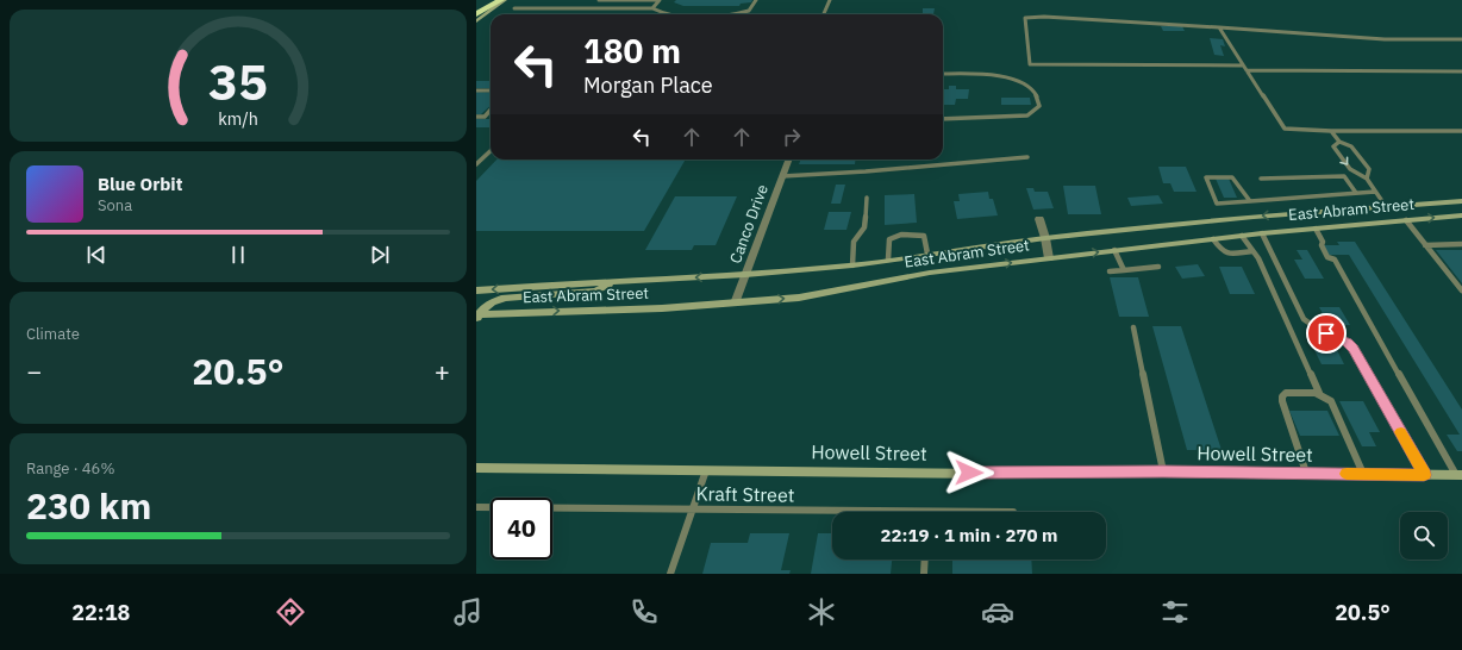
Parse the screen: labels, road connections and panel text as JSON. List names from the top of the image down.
{
  "streets": {
    "main road": ["East Abram Street", "Howell Street"],
    "street": ["Canco Drive"],
    "lane": ["Kraft Street"]
  },
  "crossings": [
    ["East Abram Street", "Canco Drive"]
  ],
  "page": {
    "turn": ["180 m", "Morgan Place"],
    "song": ["Blue Orbit", "Sona"],
    "tile": [
      "Climate",
      ["Range · 46%", "230 km"]
    ],
    "heat": ["−", "20.5°", "+"],
    "limit": "40",
    "trip": "22:19 · 1 min · 270 m",
    "tabs": ["22:18", "20.5°"],
    "gauge": ["35", "km/h"]
  }
}
